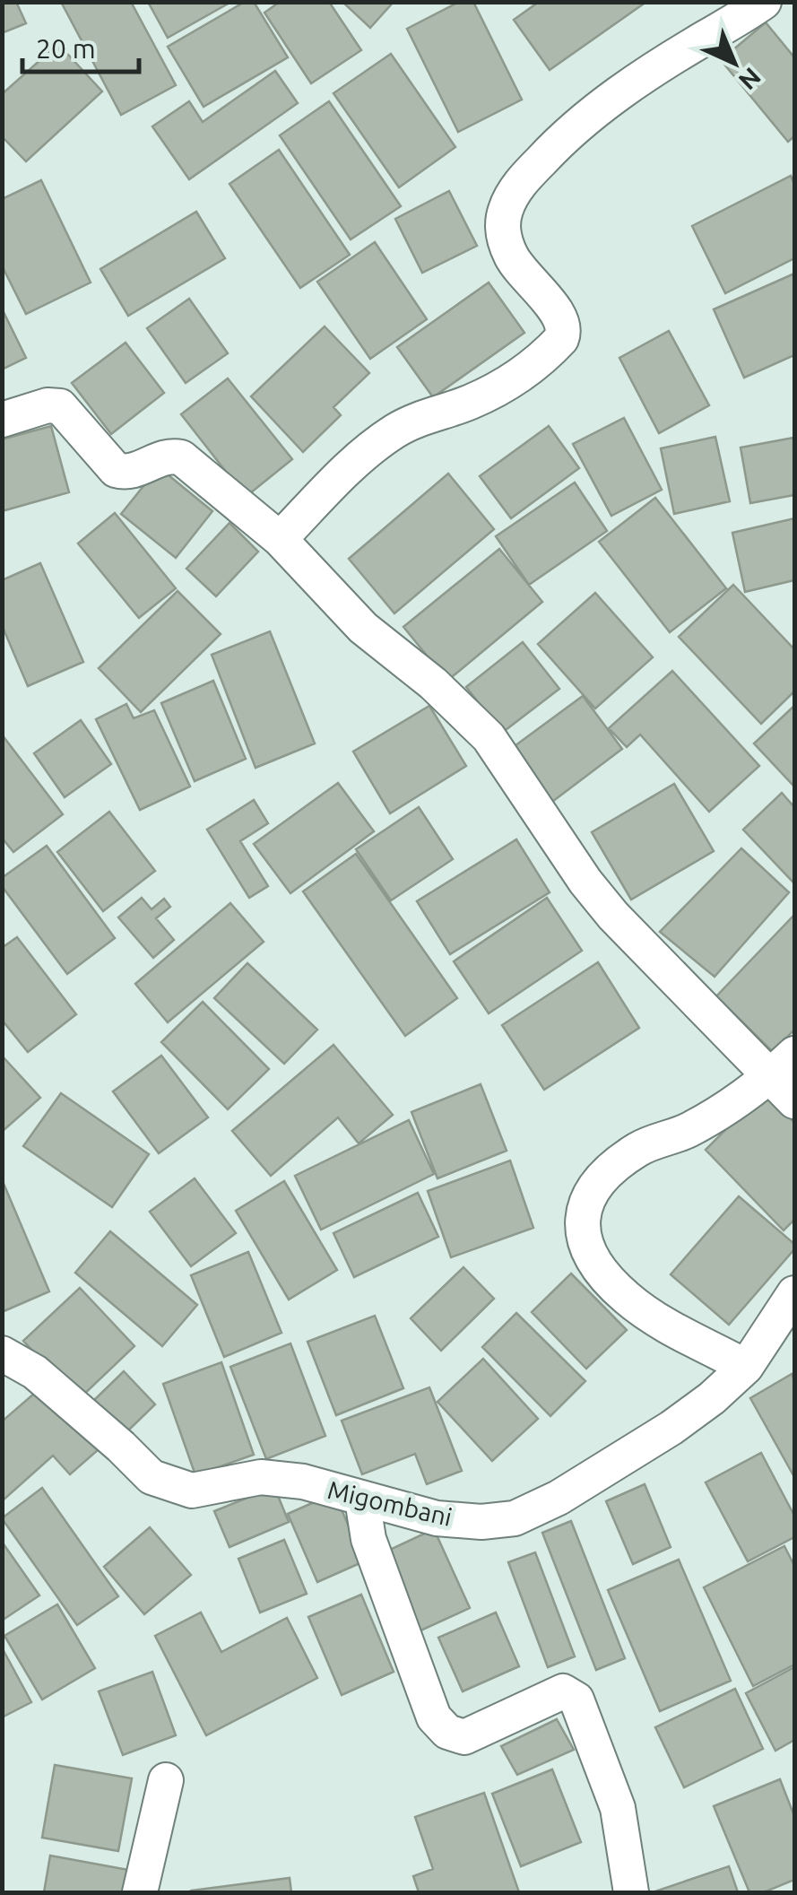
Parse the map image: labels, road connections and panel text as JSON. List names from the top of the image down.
{
  "streets": {
    "street": ["Migombani"]
  },
  "scale_bar": "20 m",
  "north": "bottom right"
}
